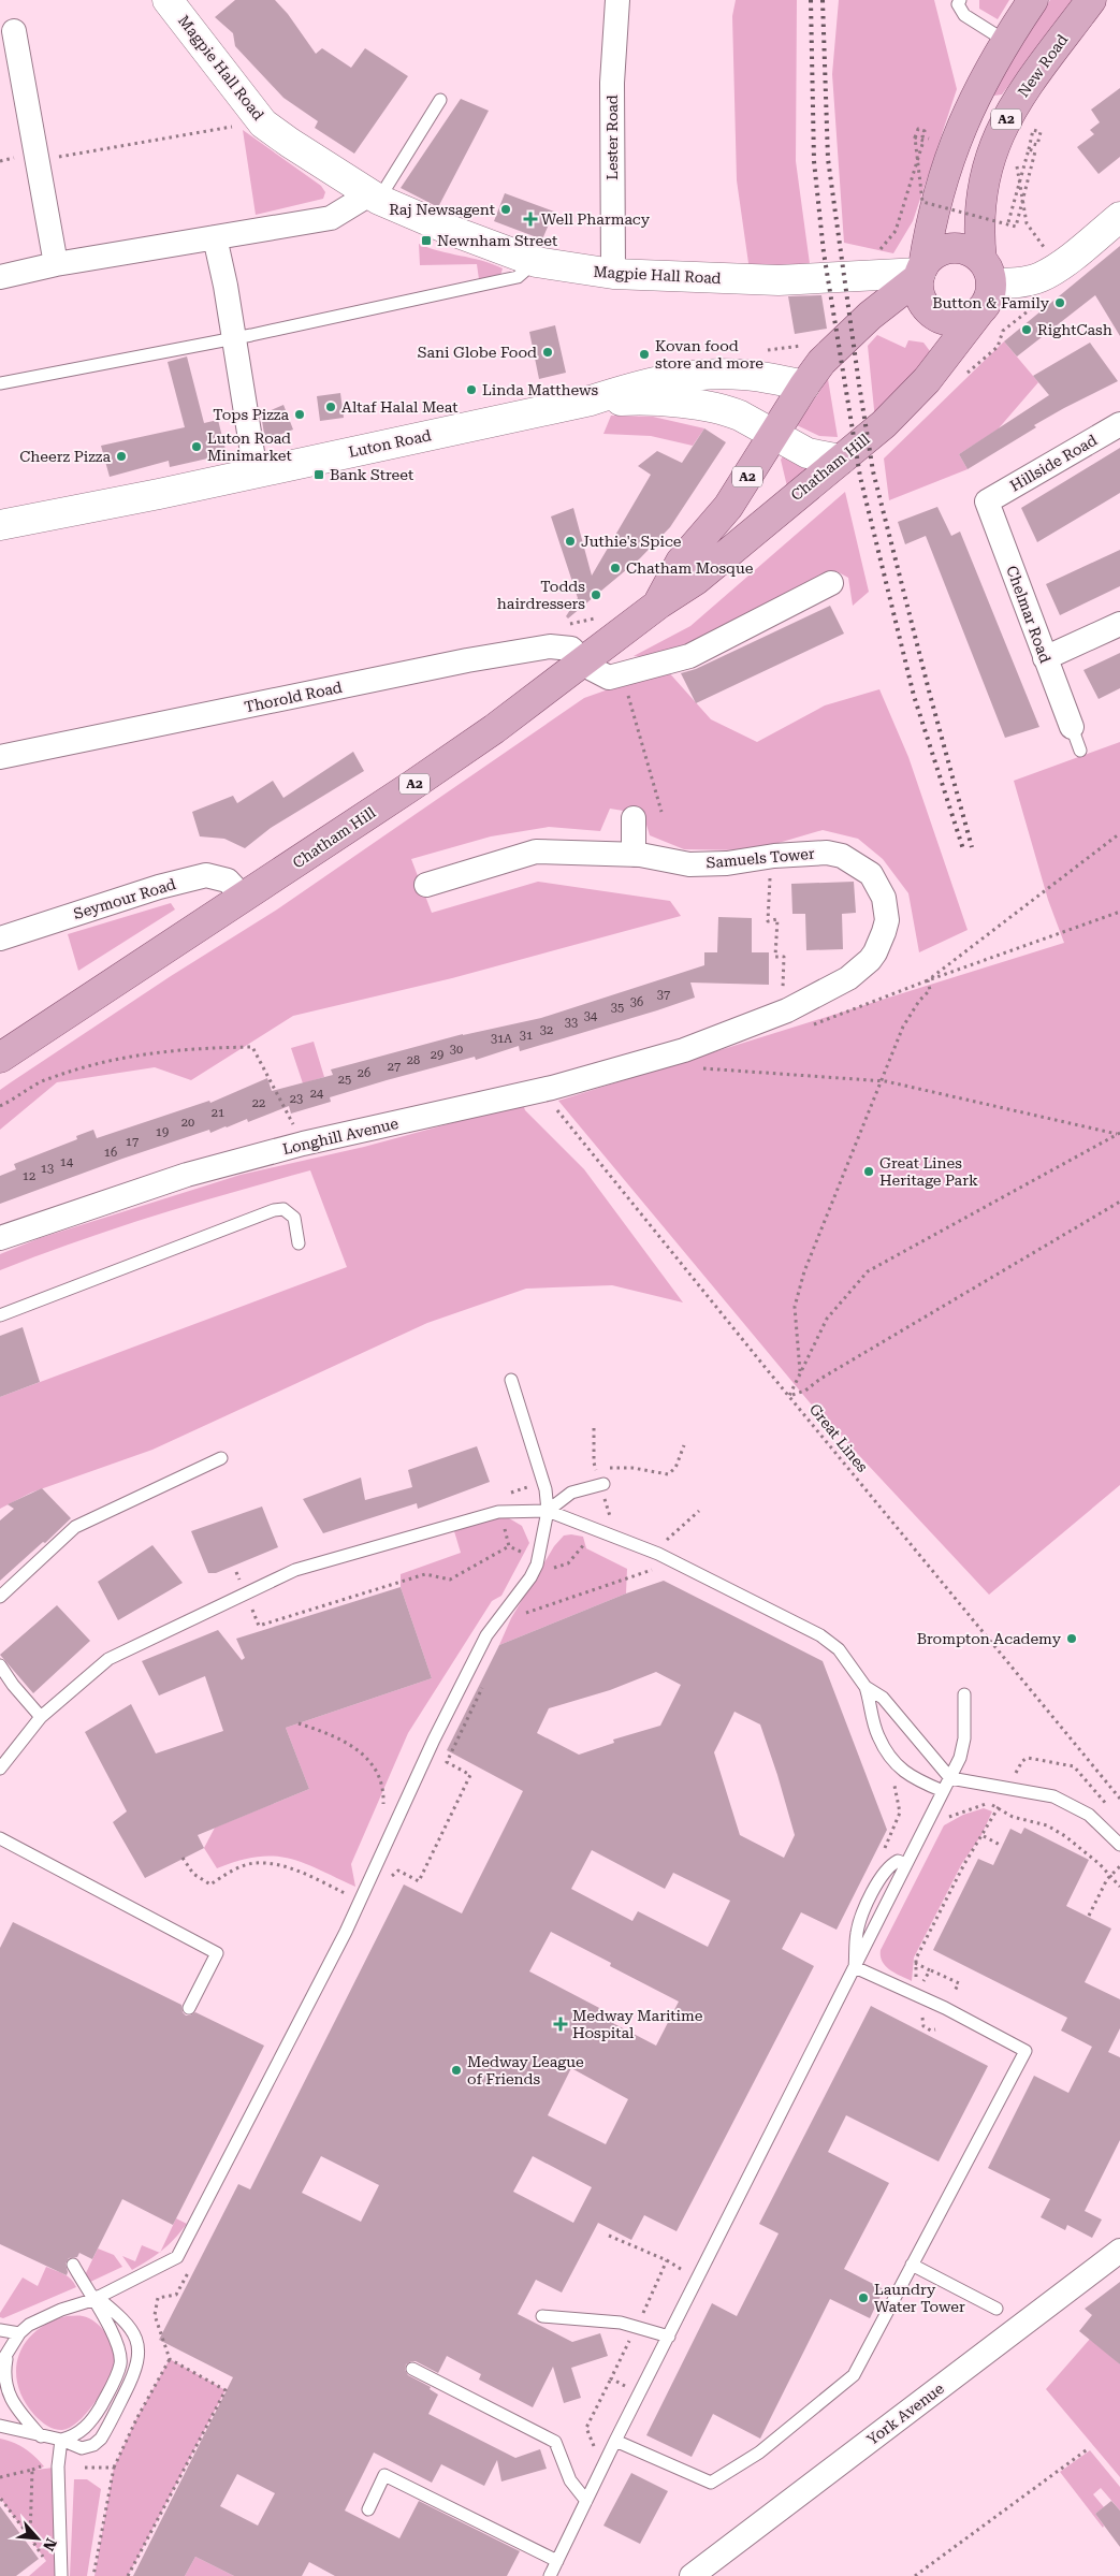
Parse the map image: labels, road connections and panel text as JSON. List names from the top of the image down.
{
  "streets": {
    "main road": ["New Road", "A2", "Chatham Hill"],
    "street": [
      "Magpie Hall Road",
      "Lester Road",
      "Luton Road",
      "Hillside Road",
      "Chelmar Road",
      "Thorold Road",
      "Samuels Tower",
      "Seymour Road",
      "Longhill Avenue",
      "York Avenue"
    ],
    "path": ["Great Lines"]
  },
  "crossings": [
    ["New Road", "Magpie Hall Road"],
    ["New Road", "A2"],
    ["New Road", "Chatham Hill"],
    ["Magpie Hall Road", "A2"],
    ["Magpie Hall Road", "Lester Road"],
    ["Magpie Hall Road", "Chatham Hill"],
    ["A2", "Chatham Hill"],
    ["Luton Road", "Chatham Hill"],
    ["Hillside Road", "Chelmar Road"],
    ["Chatham Hill", "Thorold Road"],
    ["Chatham Hill", "Seymour Road"],
    ["Samuels Tower", "Longhill Avenue"],
    ["Longhill Avenue", "Great Lines"]
  ],
  "places": {
    "other": [
      "Raj Newsagent",
      "Button & Family",
      "RightCash",
      "Sani Globe Food",
      "Kovan food store and more",
      "Linda Matthews",
      "Altaf Halal Meat",
      "Tops Pizza",
      "Luton Road Minimarket",
      "Cheerz Pizza",
      "Juthie's Spice",
      "Chatham Mosque",
      "Todds hairdressers",
      "Great Lines Heritage Park",
      "Brompton Academy",
      "Medway League of Friends",
      "Laundry Water Tower"
    ],
    "health": ["Well Pharmacy", "Medway Maritime Hospital"],
    "transit": ["Newnham Street", "Bank Street"]
  },
  "house_numbers": [
    "37",
    "36",
    "35",
    "34",
    "33",
    "32",
    "31",
    "31A",
    "30",
    "29",
    "28",
    "27",
    "26",
    "25",
    "24",
    "23",
    "22",
    "21",
    "20",
    "19",
    "17",
    "16",
    "14",
    "13",
    "12"
  ],
  "north": "bottom right"
}
